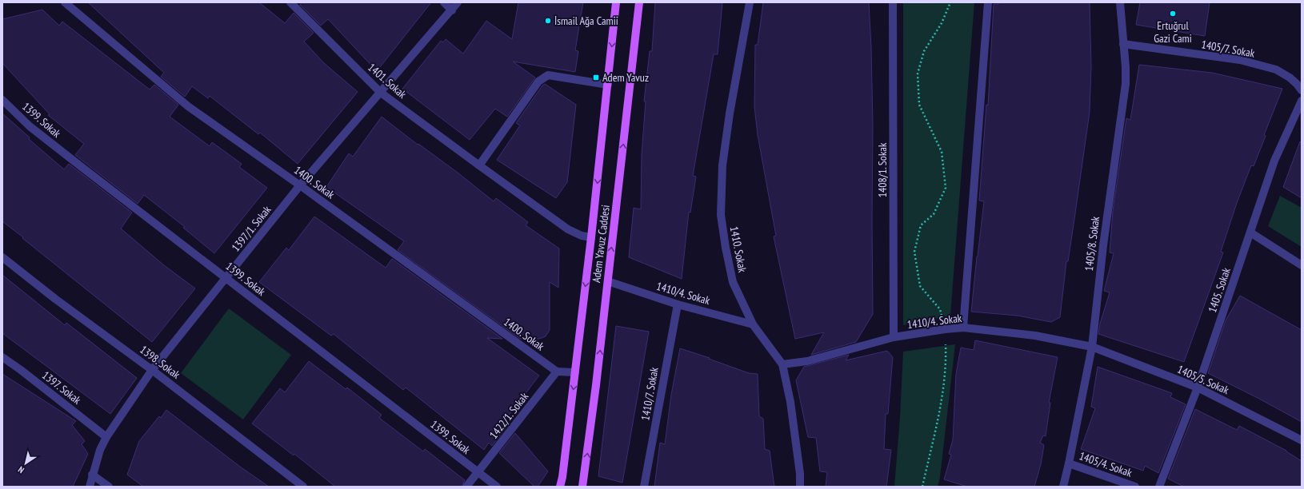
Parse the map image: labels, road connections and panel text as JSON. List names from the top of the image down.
{
  "streets": {
    "main road": ["Adem Yavuz Caddesi"],
    "street": [
      "1405/7. Sokak",
      "1401. Sokak",
      "1399. Sokak",
      "1408/1. Sokak",
      "1400. Sokak",
      "1397/1. Sokak",
      "1405/8. Sokak",
      "1410. Sokak",
      "1405. Sokak",
      "1410/4. Sokak",
      "1398. Sokak",
      "1405/5. Sokak",
      "1397. Sokak",
      "1410/7. Sokak",
      "1422/1. Sokak",
      "1405/4. Sokak"
    ]
  },
  "crossings": [
    ["1405/7. Sokak", "1405/8. Sokak"],
    ["1401. Sokak", "1397/1. Sokak"],
    ["1401. Sokak", "Adem Yavuz Caddesi"],
    ["1399. Sokak", "1397/1. Sokak"],
    ["1399. Sokak", "1422/1. Sokak"],
    ["1408/1. Sokak", "1410/4. Sokak"],
    ["1400. Sokak", "1397/1. Sokak"],
    ["1400. Sokak", "1422/1. Sokak"],
    ["1397/1. Sokak", "1398. Sokak"],
    ["1397/1. Sokak", "1397. Sokak"],
    ["Adem Yavuz Caddesi", "1410/4. Sokak"],
    ["1405/8. Sokak", "1410/4. Sokak"],
    ["1405/8. Sokak", "1405/5. Sokak"],
    ["1405/8. Sokak", "1405/4. Sokak"],
    ["1410. Sokak", "1410/4. Sokak"],
    ["1405. Sokak", "1405/5. Sokak"],
    ["1410/4. Sokak", "1405/5. Sokak"],
    ["1410/4. Sokak", "1410/7. Sokak"]
  ],
  "places": {
    "other": ["Ertuğrul Gazi Cami", "İsmail Ağa Camii"],
    "transit": ["Adem Yavuz"]
  },
  "north": "bottom left"
}
